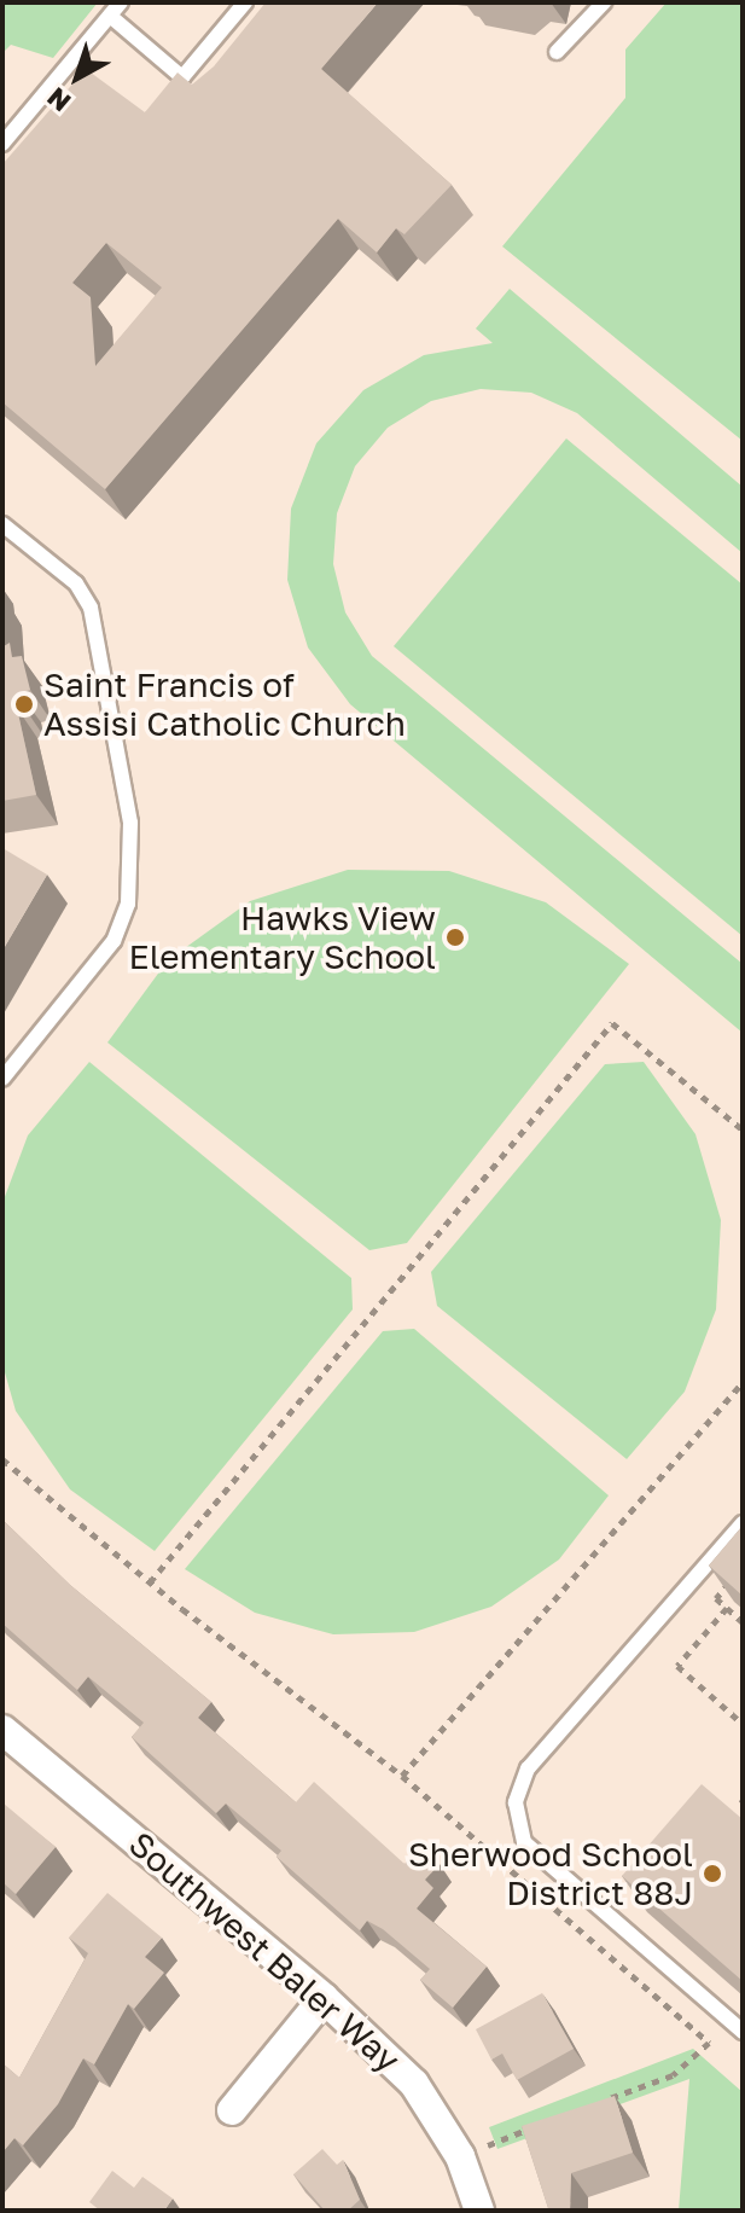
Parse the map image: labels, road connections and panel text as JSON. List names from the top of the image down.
{
  "streets": {
    "street": ["Southwest Baler Way"]
  },
  "places": ["Saint Francis of Assisi Catholic Church", "Hawks View Elementary School", "Sherwood School District 88J"],
  "north": "bottom left"
}
